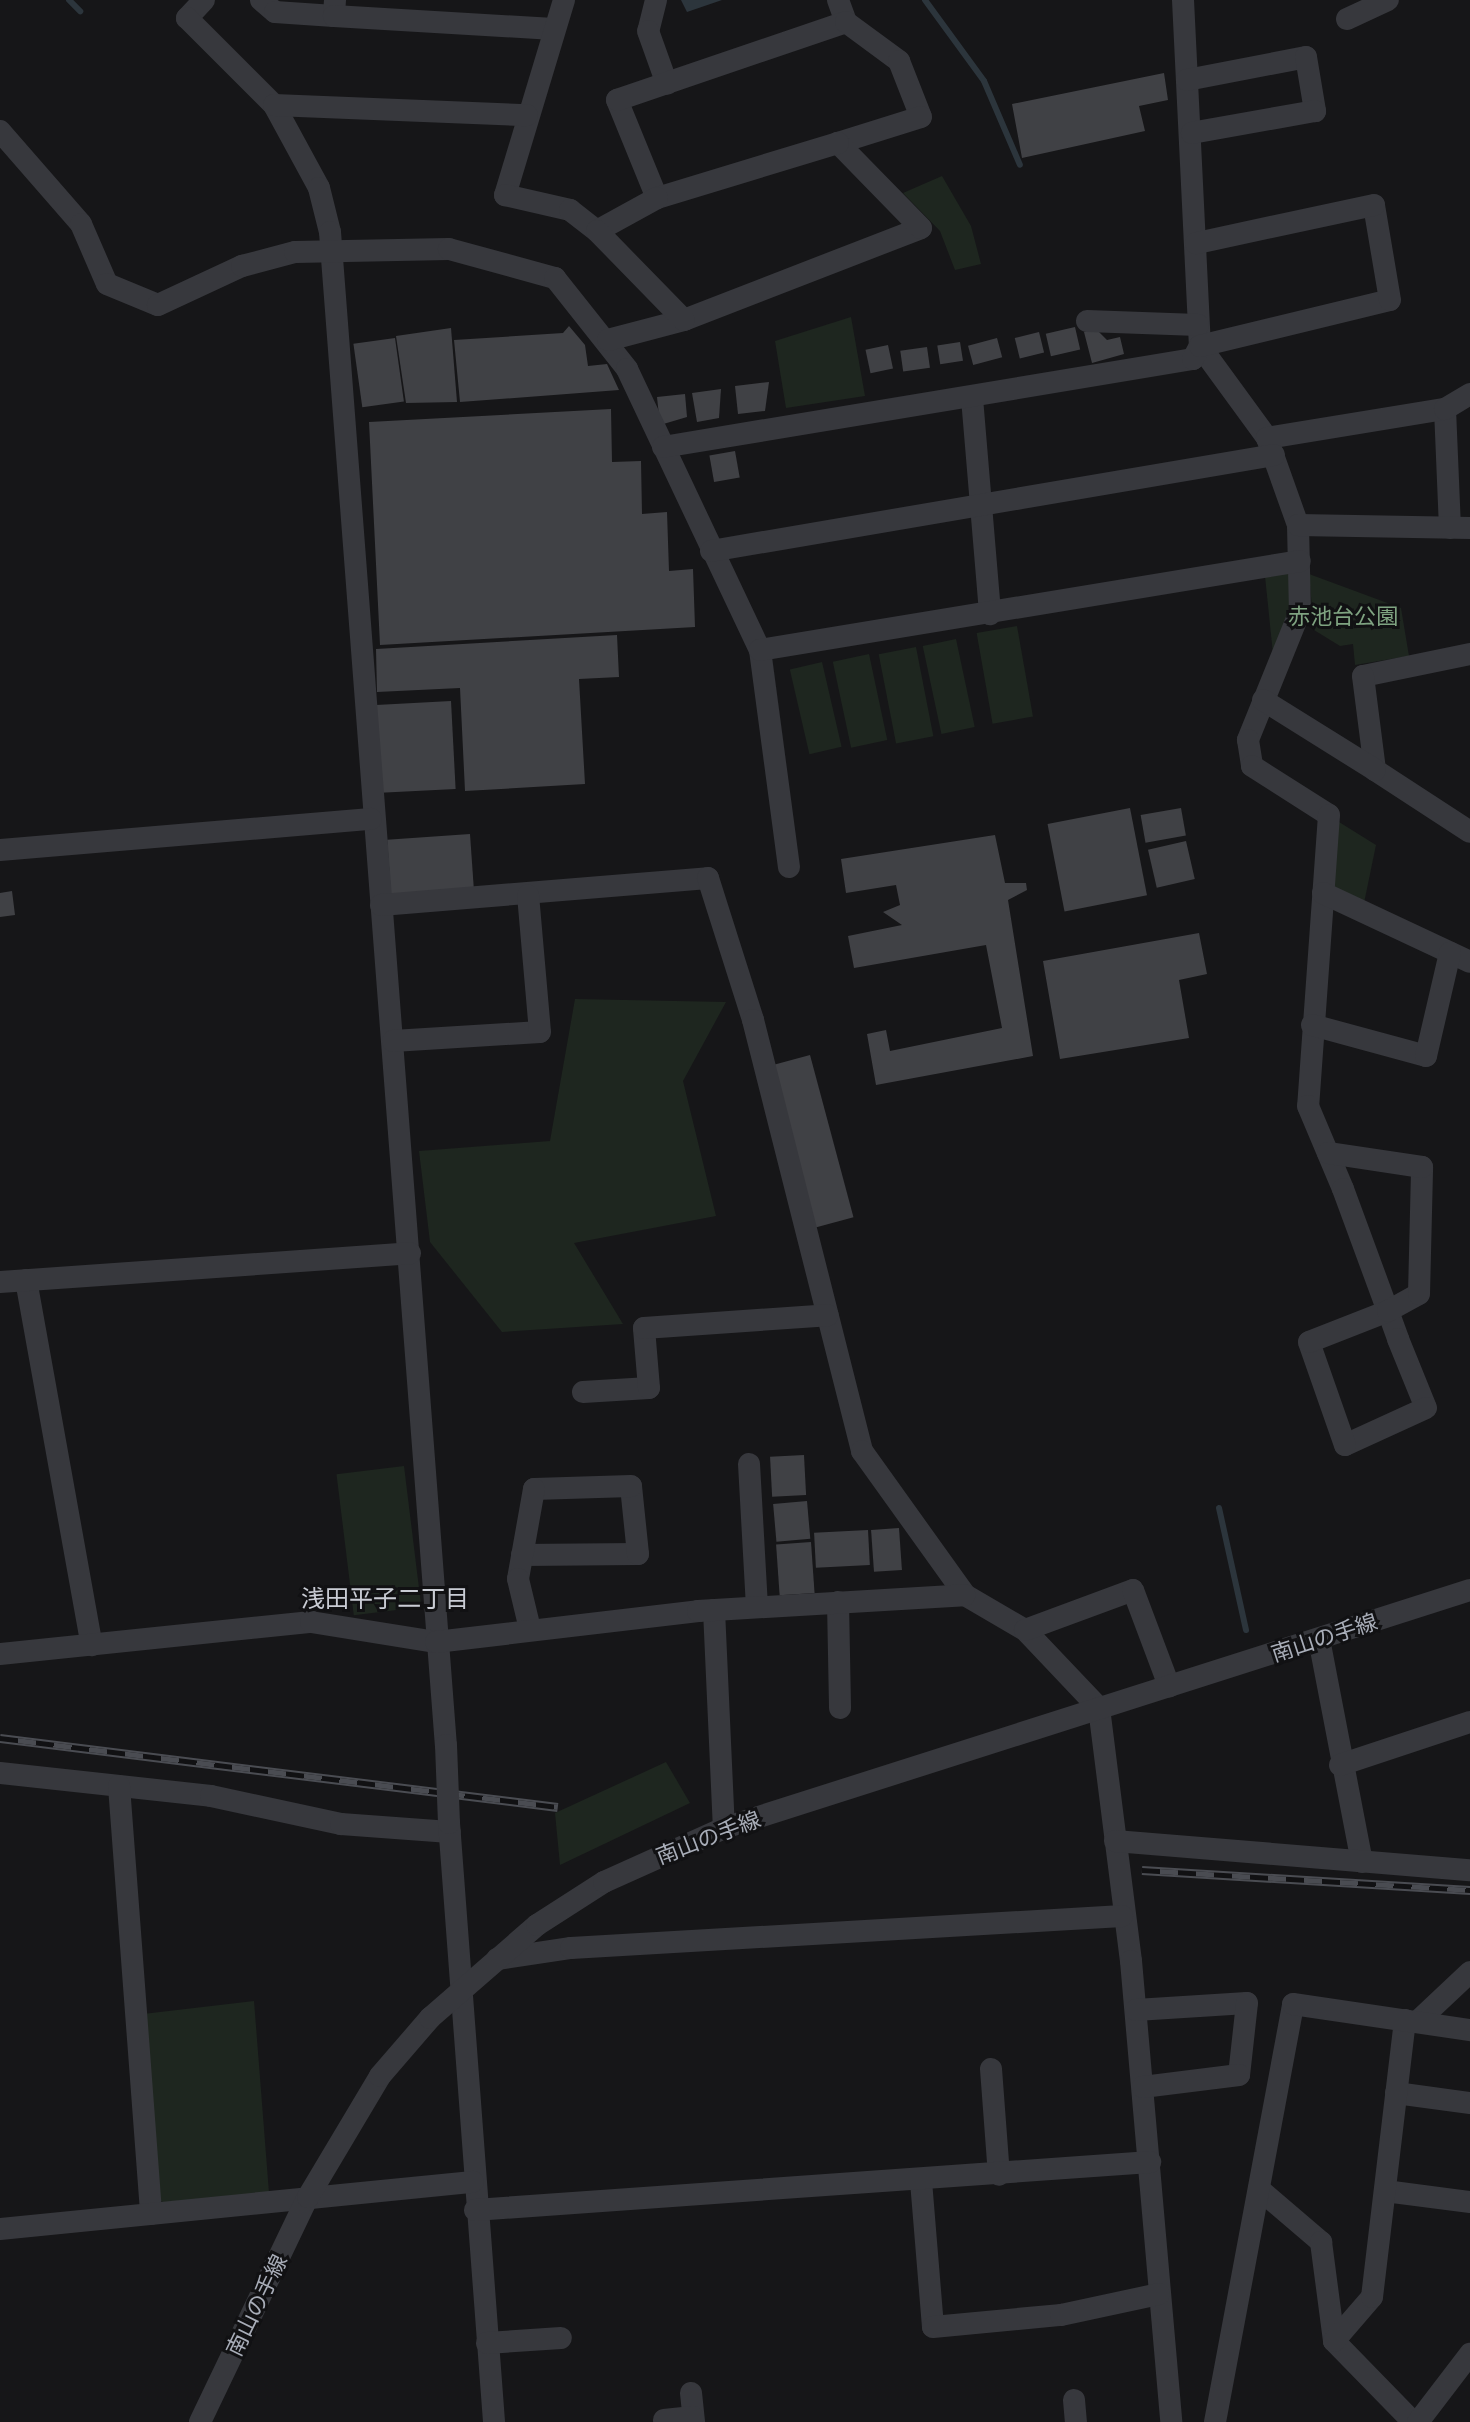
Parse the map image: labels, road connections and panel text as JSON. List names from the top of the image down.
{
  "streets": {
    "street": ["南山の手線"]
  },
  "districts": ["浅田平子二丁目"],
  "parks": ["赤池台公園"]
}
